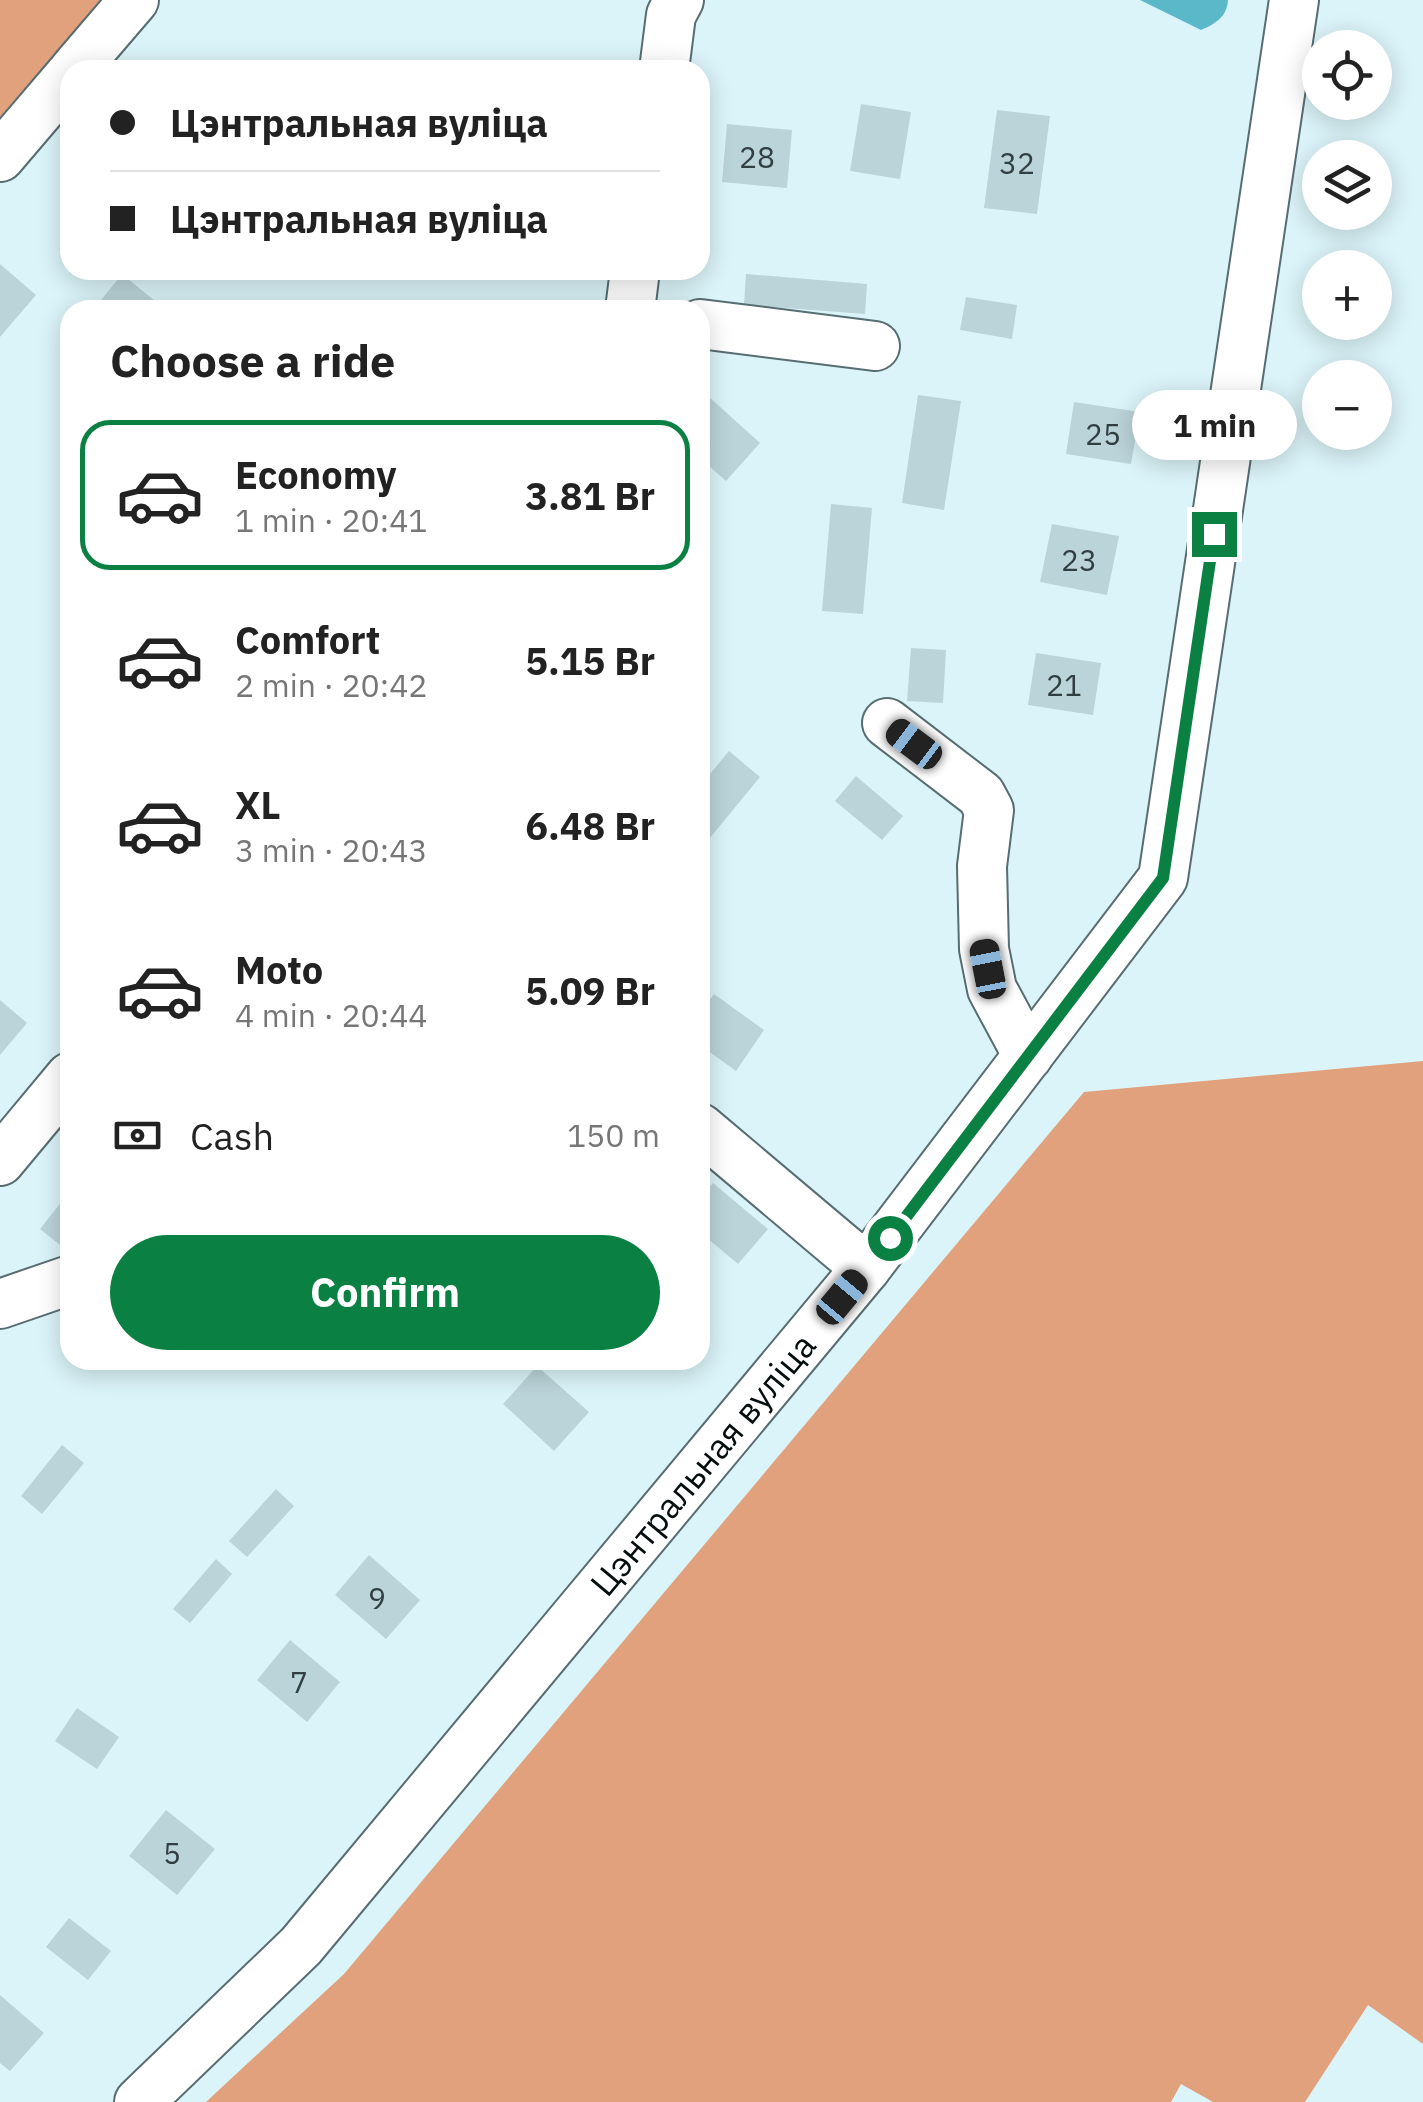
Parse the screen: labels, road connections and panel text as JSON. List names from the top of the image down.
{
  "streets": {
    "street": ["Цэнтральная вуліца"]
  },
  "house_numbers": [
    "28",
    "32",
    "25",
    "23",
    "21",
    "9",
    "7",
    "5"
  ],
  "page": {
    "map_buttons": ["+", "−"],
    "banner": ["Цэнтральная вуліца", "Цэнтральная вуліца"],
    "heading": "Choose a ride",
    "bubble": "1 min",
    "list": [
      {
        "name": "Economy",
        "note": "1 min · 20:41",
        "value": "3.81 Br"
      },
      {
        "name": "Comfort",
        "note": "2 min · 20:42",
        "value": "5.15 Br"
      },
      {
        "name": "XL",
        "note": "3 min · 20:43",
        "value": "6.48 Br"
      },
      {
        "name": "Moto",
        "note": "4 min · 20:44",
        "value": "5.09 Br"
      }
    ],
    "pay": ["Cash", "150 m"],
    "buttons": "Confirm"
  }
}
